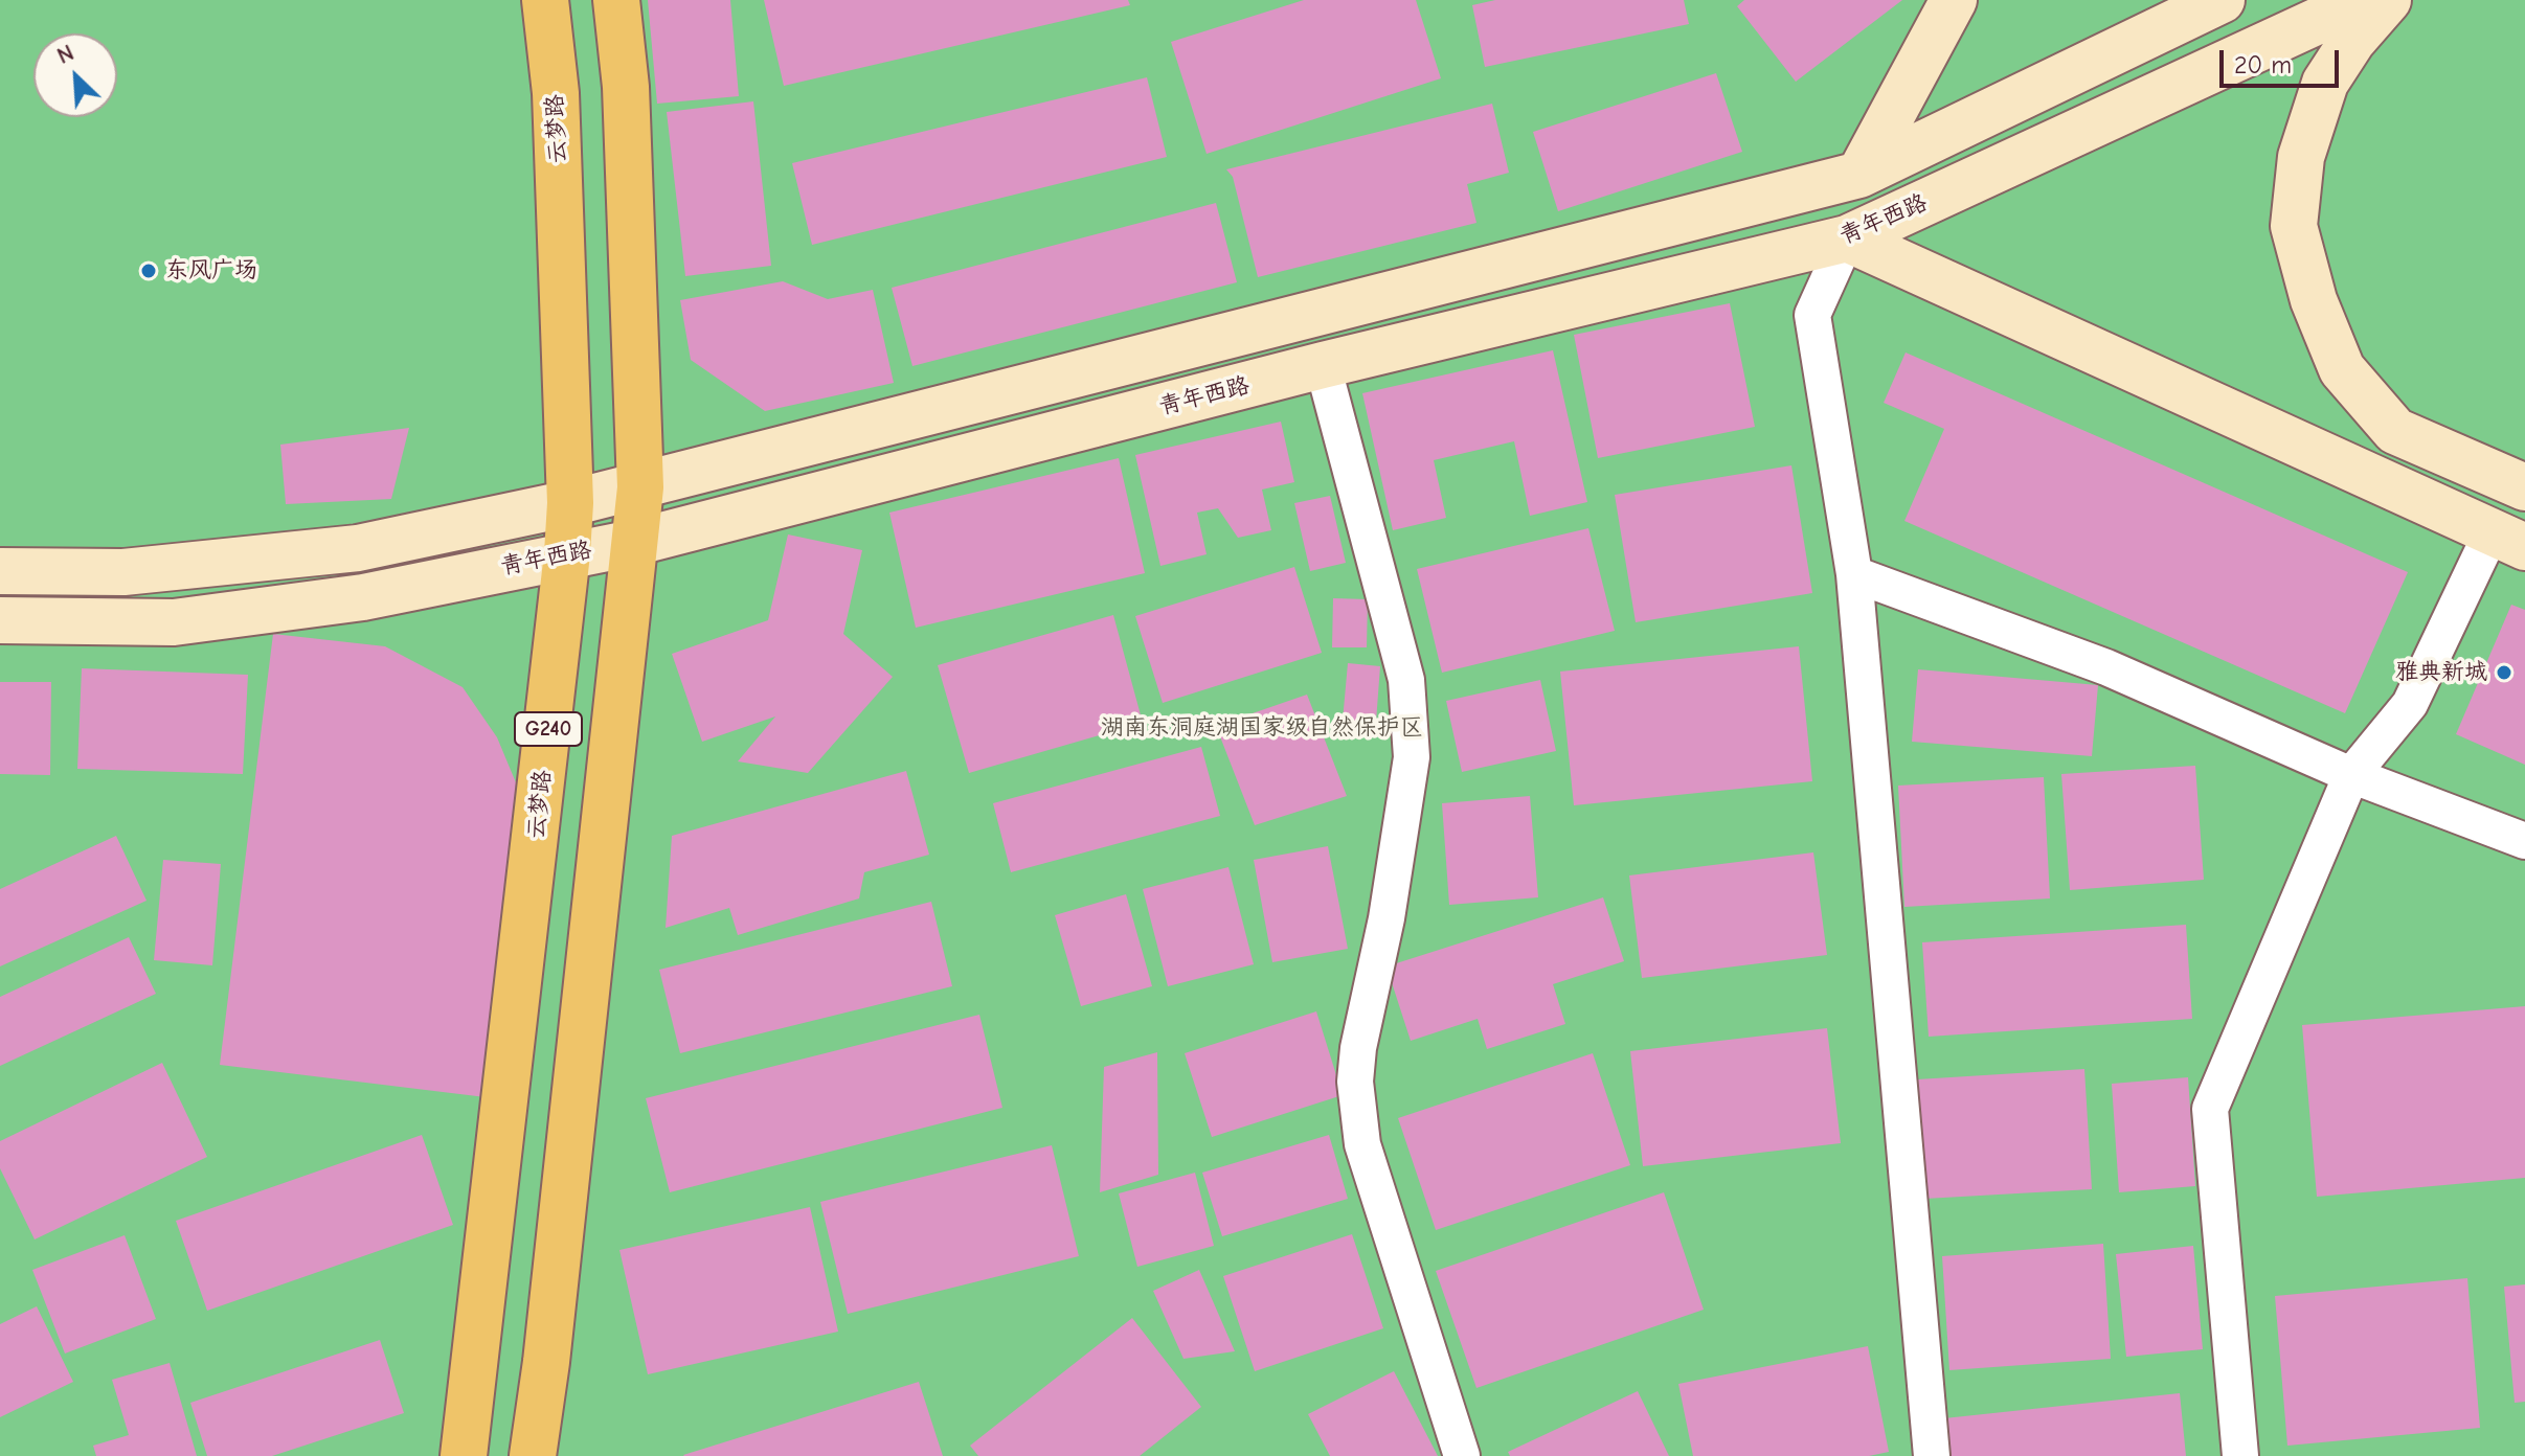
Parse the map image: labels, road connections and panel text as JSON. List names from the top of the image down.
{
  "streets": {
    "main road": ["云梦路", "青年西路", "G240"]
  },
  "crossings": [
    ["云梦路", "青年西路"],
    ["青年西路", "G240"]
  ],
  "parks": ["湖南东洞庭湖国家级自然保护区"],
  "places": ["东风广场", "雅典新城"],
  "scale_bar": "20 m",
  "north": "top left"
}
